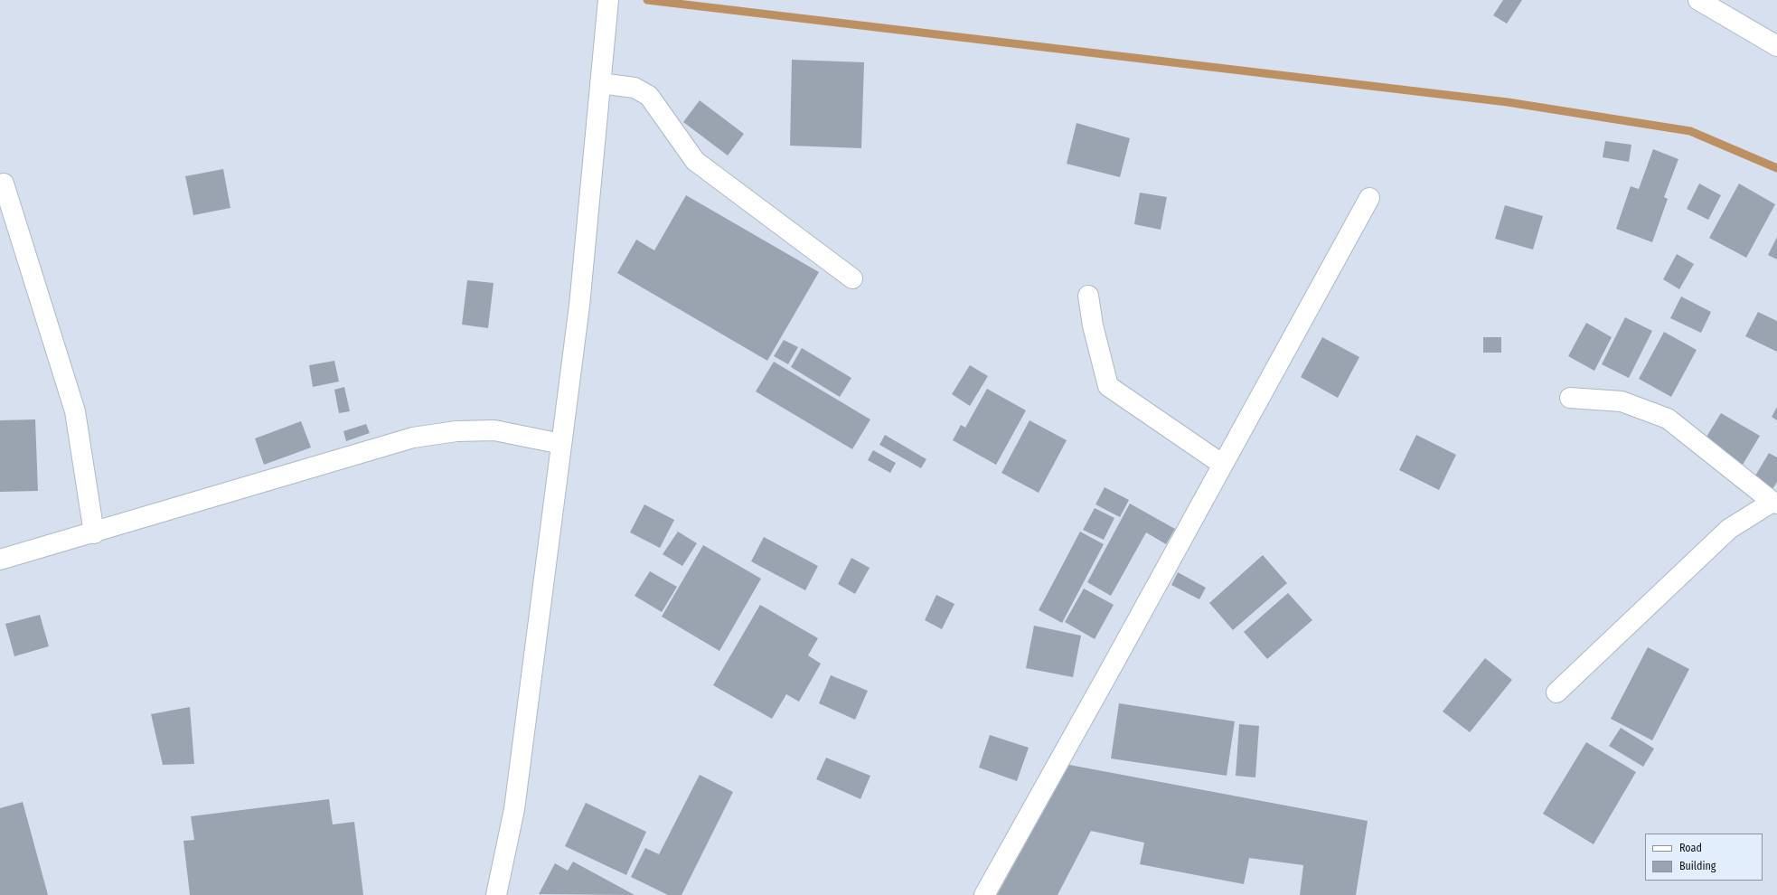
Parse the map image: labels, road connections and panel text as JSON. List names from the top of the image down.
{
  "legend": ["Road", "Building"]
}
